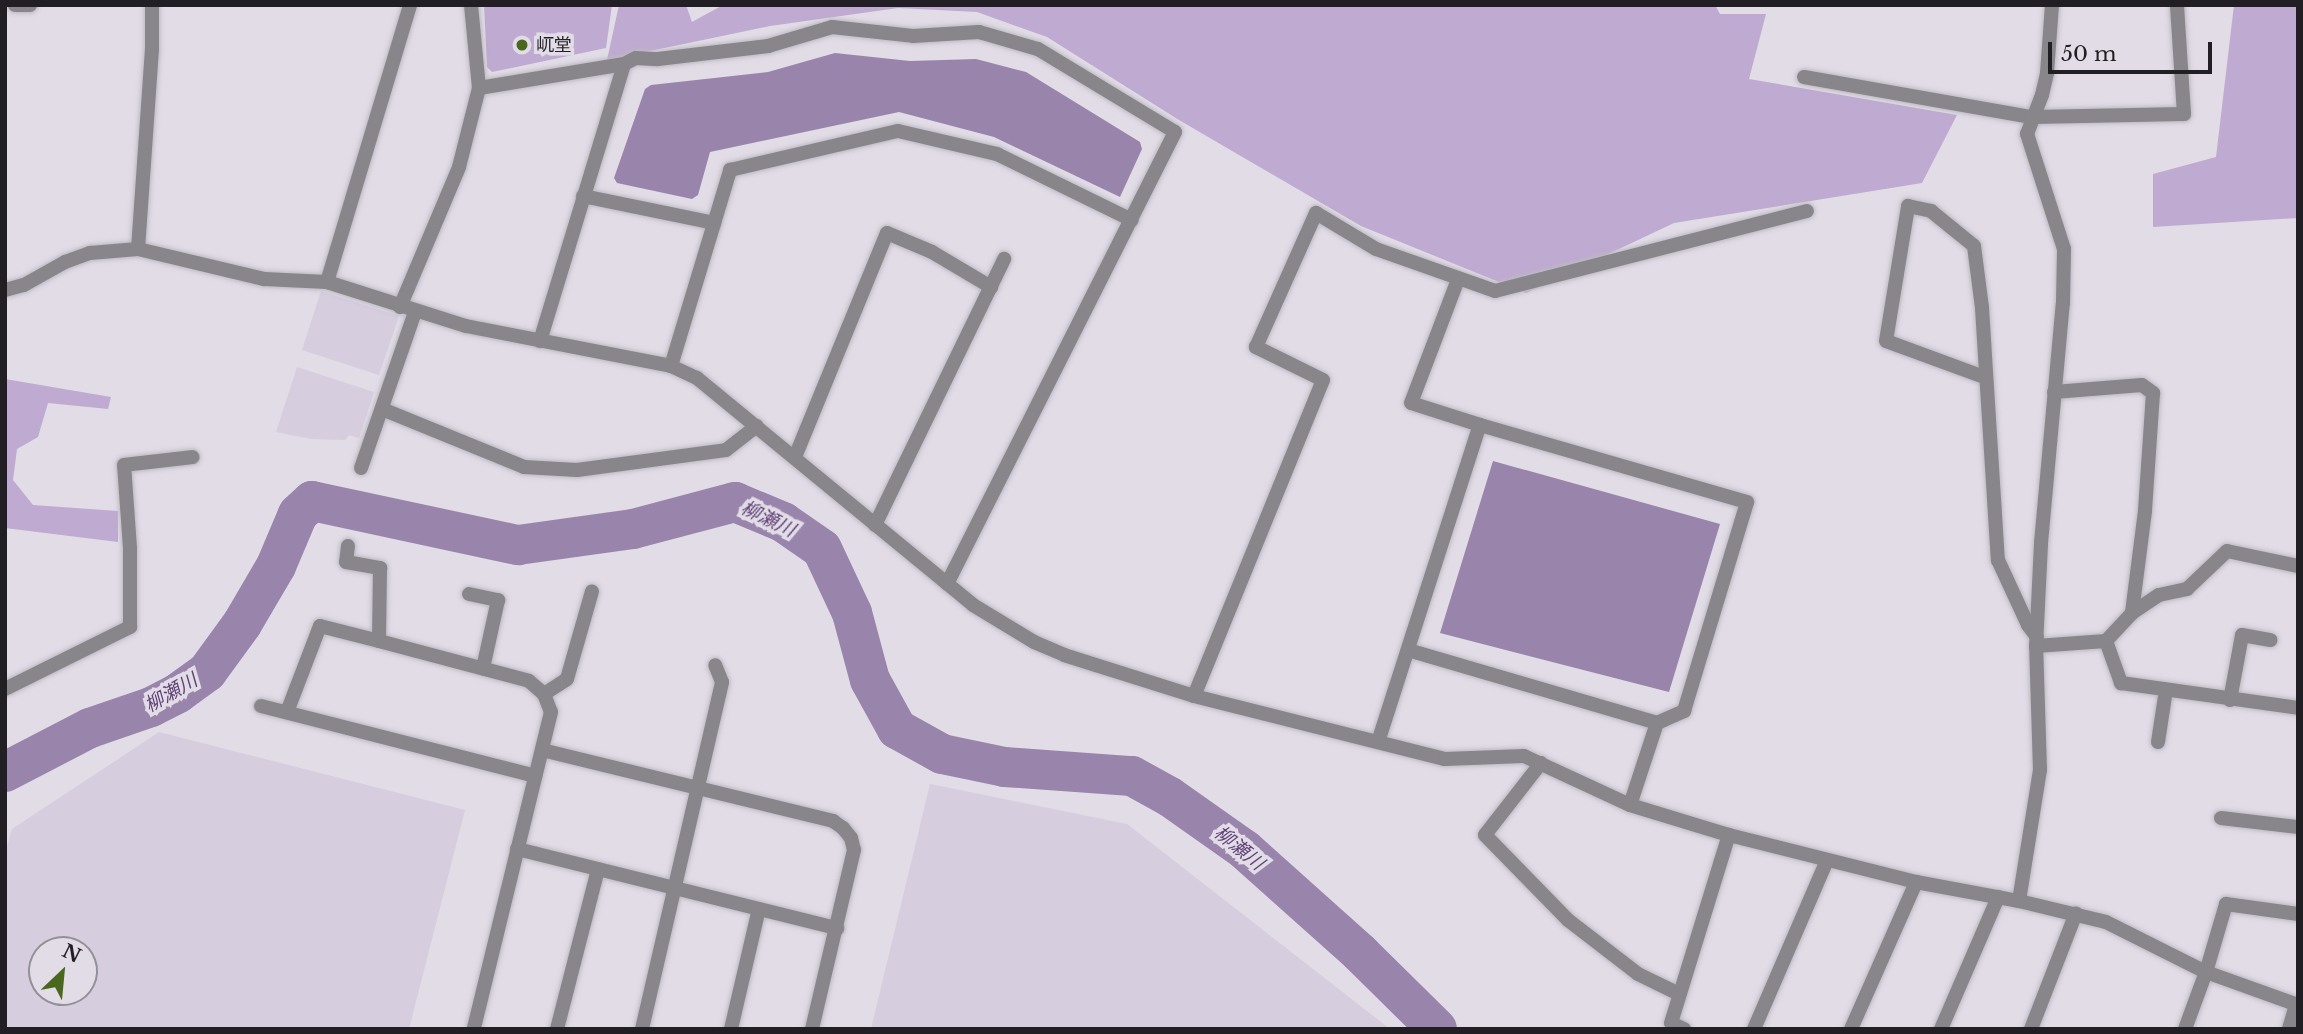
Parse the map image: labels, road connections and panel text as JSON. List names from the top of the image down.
{
  "water": ["柳瀬川"],
  "places": ["屼堂"],
  "scale_bar": "50 m",
  "north": "top right"
}
